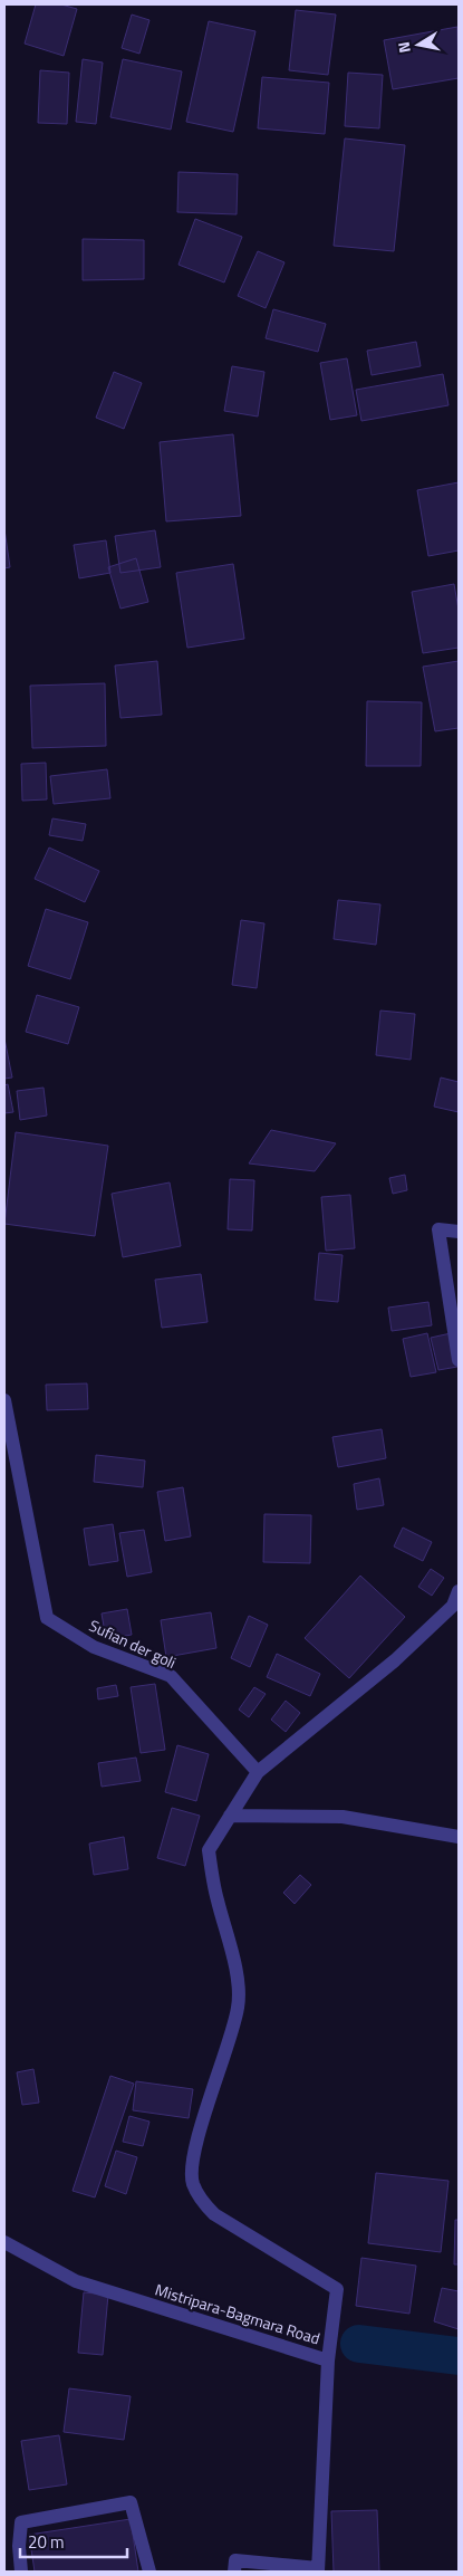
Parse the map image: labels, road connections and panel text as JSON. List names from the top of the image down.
{
  "streets": {
    "street": ["Sufian der goli", "Mistripara-Bagmara Road"]
  },
  "scale_bar": "20 m",
  "north": "left"
}
